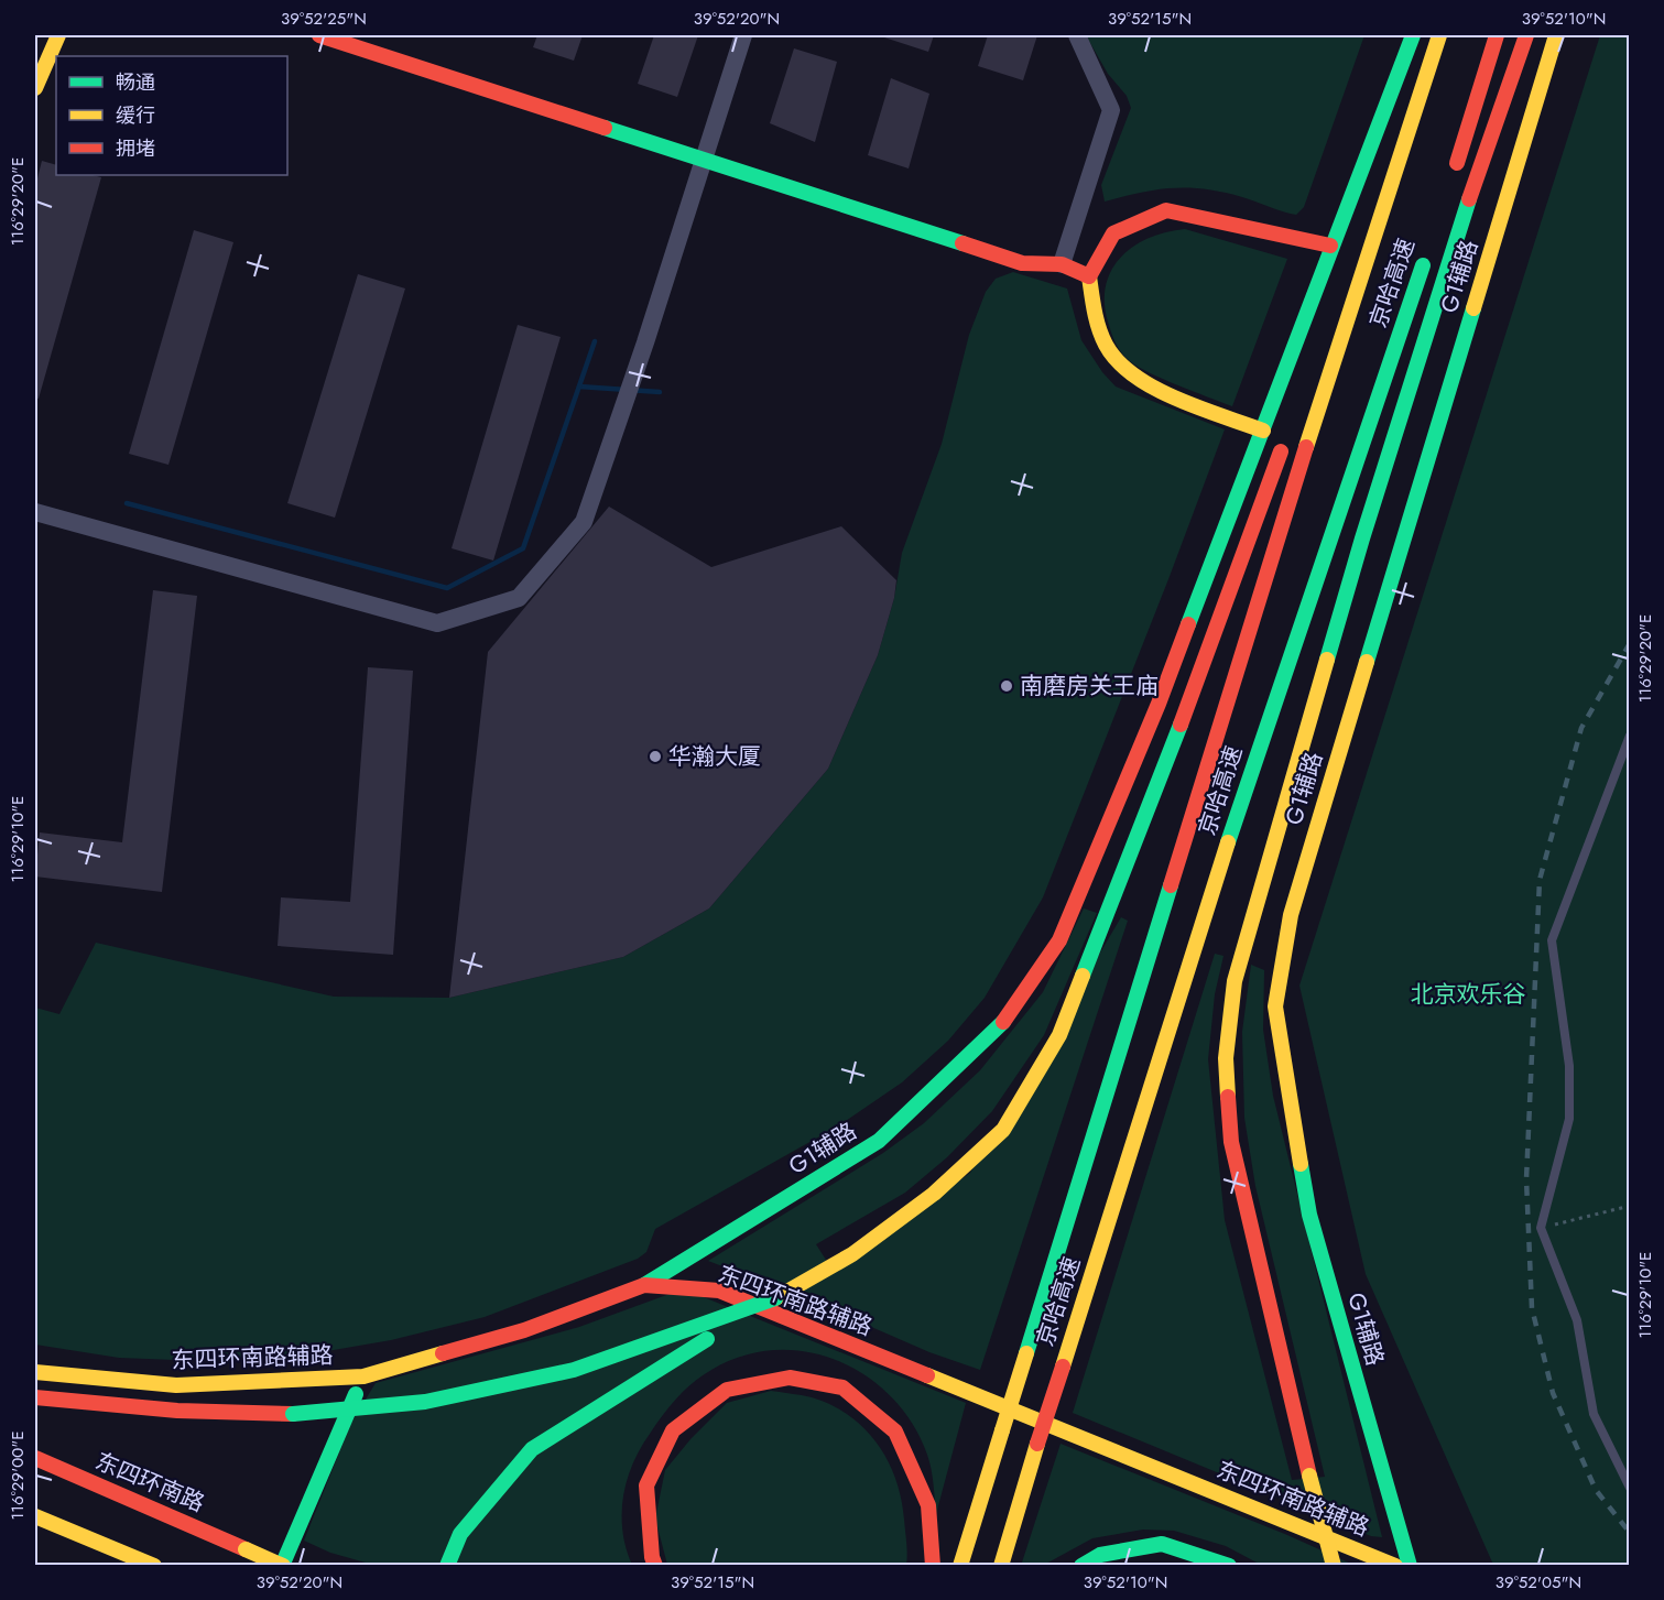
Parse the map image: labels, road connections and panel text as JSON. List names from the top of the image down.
{
  "streets": {
    "main road": [
      "G1辅路",
      "京哈高速",
      "东四环南路辅路",
      "东四环南路"
    ]
  },
  "crossings": [
    ["G1辅路", "东四环南路辅路"]
  ],
  "parks": ["北京欢乐谷"],
  "places": ["南磨房关王庙", "华瀚大厦"],
  "legend": ["畅通", "缓行", "拥堵"],
  "coordinates": [
    "39°52'25\"N",
    "39°52'20\"N",
    "39°52'15\"N",
    "39°52'10\"N",
    "116°29'20\"E",
    "116°29'10\"E",
    "116°29'00\"E",
    "39°52'05\"N"
  ]
}
